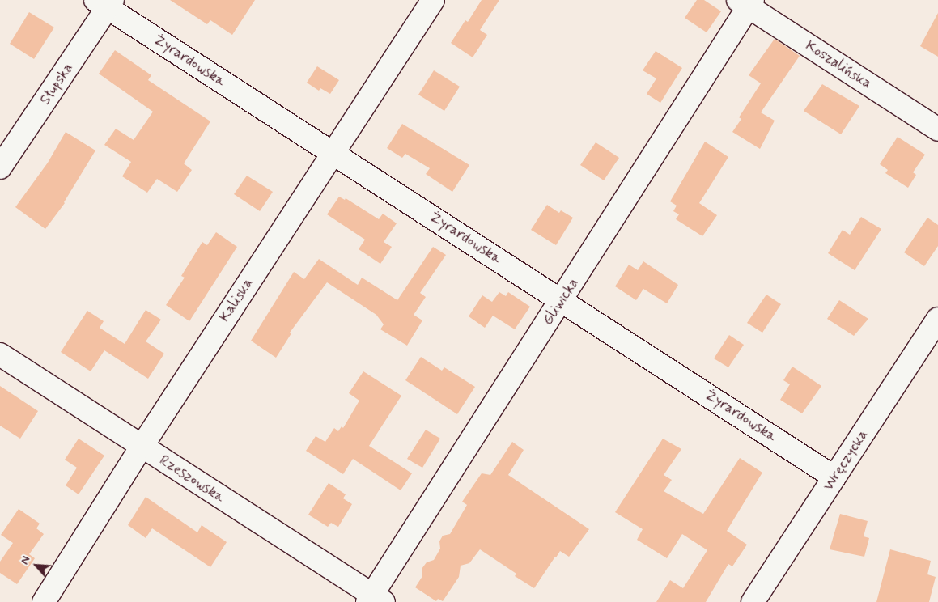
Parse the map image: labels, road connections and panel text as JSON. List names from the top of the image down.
{
  "streets": {
    "street": [
      "Żyrardowska",
      "Koszalińska",
      "Słupska",
      "Kaliska",
      "Gliwicka",
      "Wręczycka",
      "Rzeszowska"
    ]
  },
  "crossings": [
    ["Żyrardowska", "Słupska"],
    ["Żyrardowska", "Kaliska"],
    ["Żyrardowska", "Gliwicka"],
    ["Żyrardowska", "Wręczycka"],
    ["Koszalińska", "Gliwicka"],
    ["Kaliska", "Rzeszowska"],
    ["Gliwicka", "Rzeszowska"]
  ],
  "north": "top left"
}
